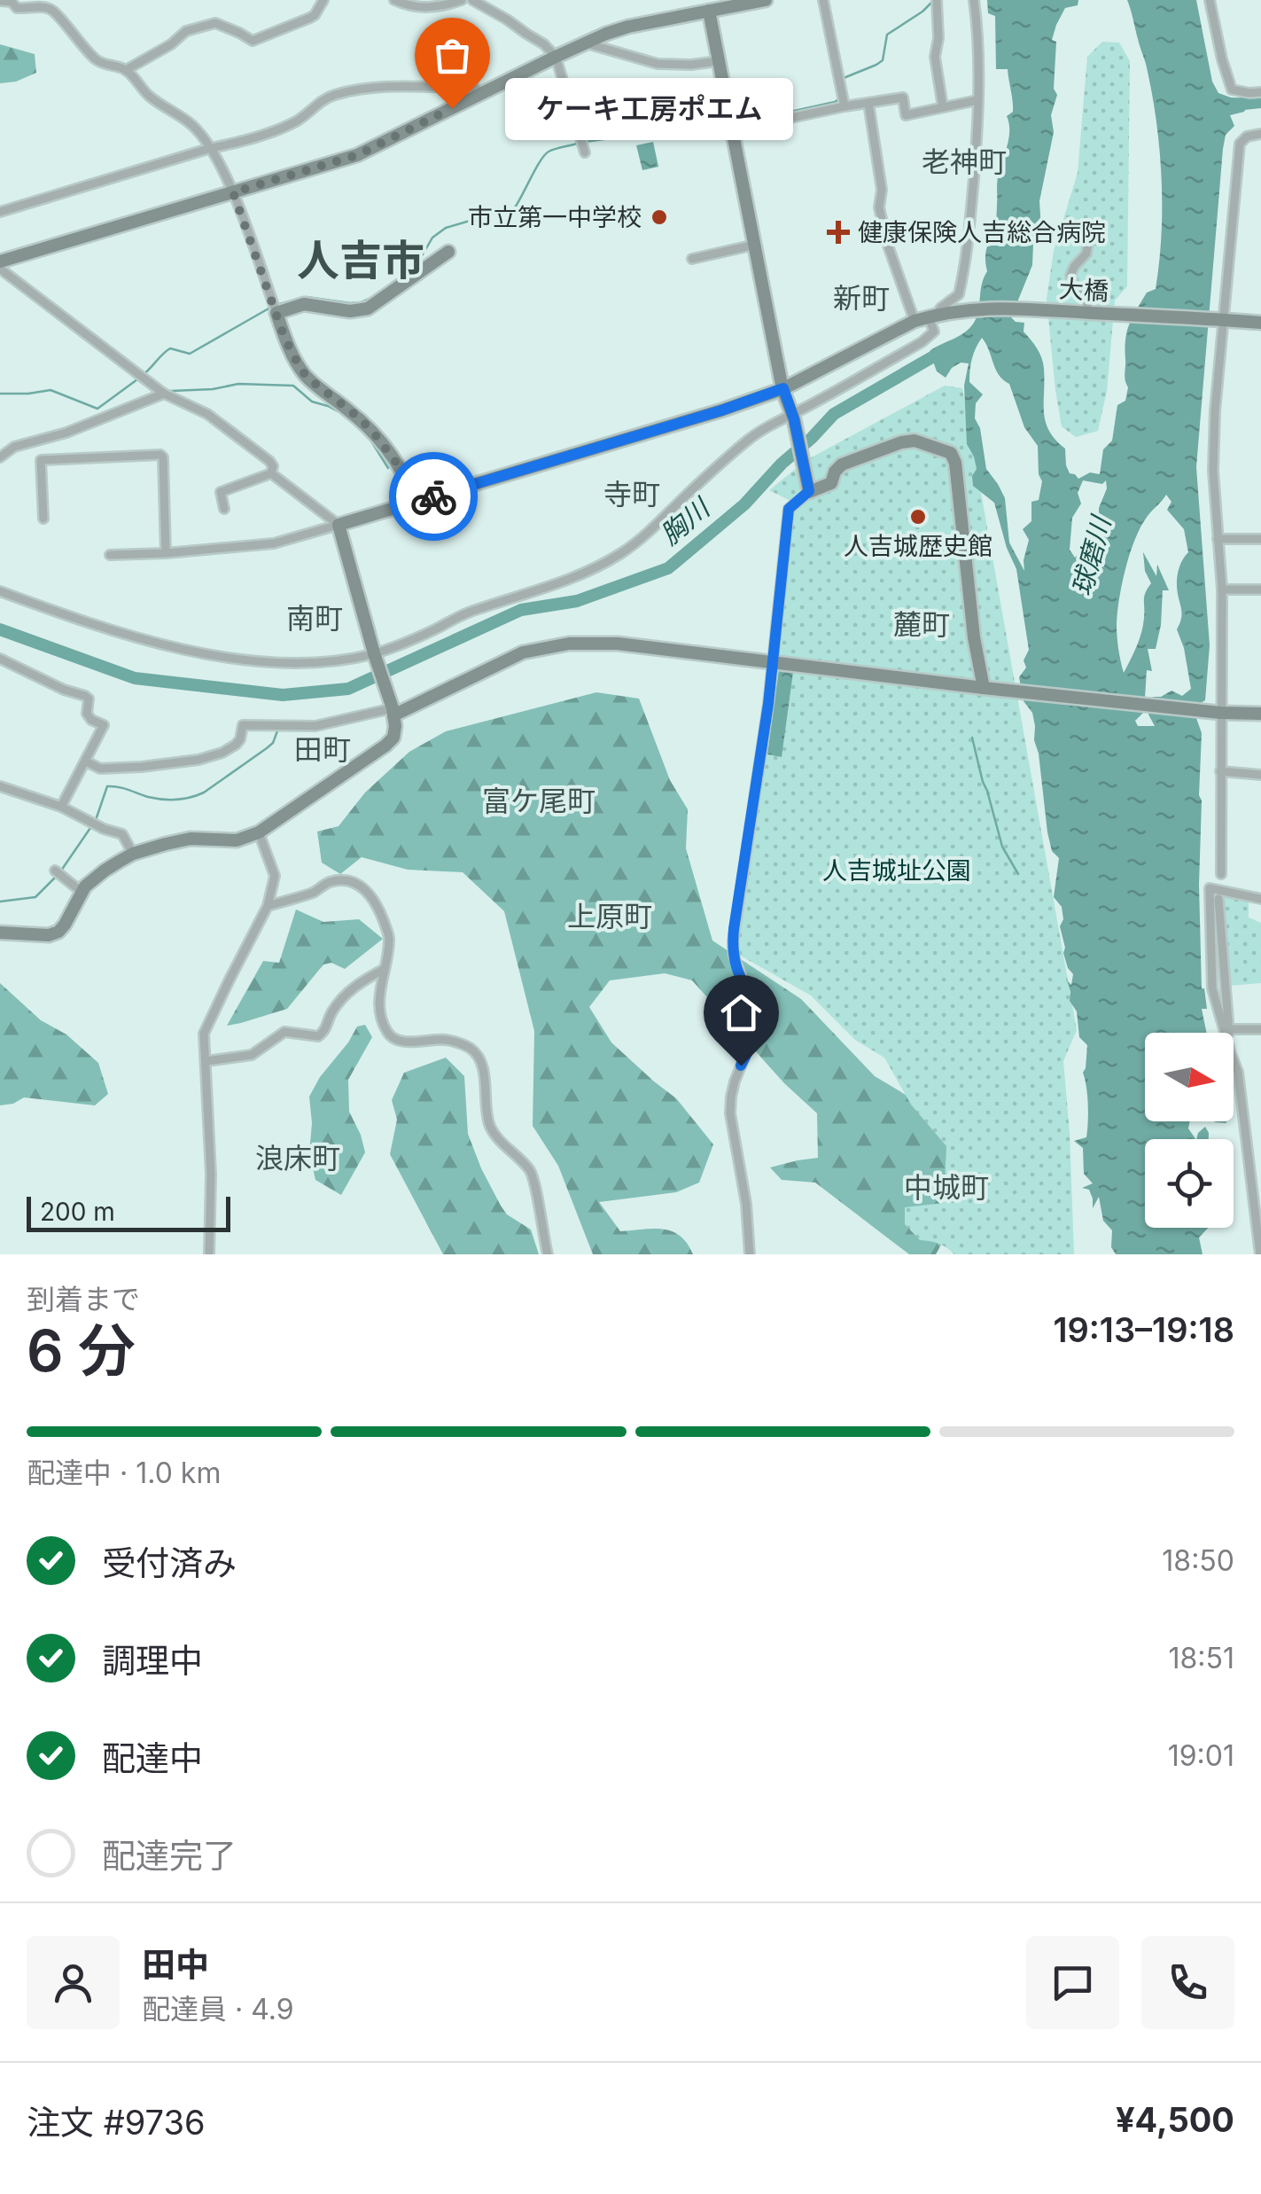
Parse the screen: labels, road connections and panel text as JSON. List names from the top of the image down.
{
  "streets": {
    "street": ["大橋"]
  },
  "districts": [
    "老神町",
    "人吉市",
    "新町",
    "寺町",
    "南町",
    "麓町",
    "田町",
    "富ケ尾町",
    "上原町",
    "浪床町",
    "中城町"
  ],
  "water": ["胸川", "球磨川"],
  "parks": ["人吉城址公園"],
  "places": {
    "other": ["ケーキ工房ポエム", "市立第一中学校", "人吉城歴史館"],
    "health": ["健康保険人吉総合病院"]
  },
  "scale_bar": "200 m",
  "north": "right",
  "page": {
    "bubble": "ケーキ工房ポエム",
    "scale": "200 m",
    "heading": ["6 分", "到着まで", "19:13–19:18"],
    "panel": [
      "田中",
      "配達員 · 4.9",
      "注文 #9736",
      "¥4,500"
    ],
    "bar": "配達中 · 1.0 km",
    "list": [
      ["受付済み", "18:50"],
      ["調理中", "18:51"],
      ["配達中", "19:01"],
      "配達完了"
    ]
  }
}
